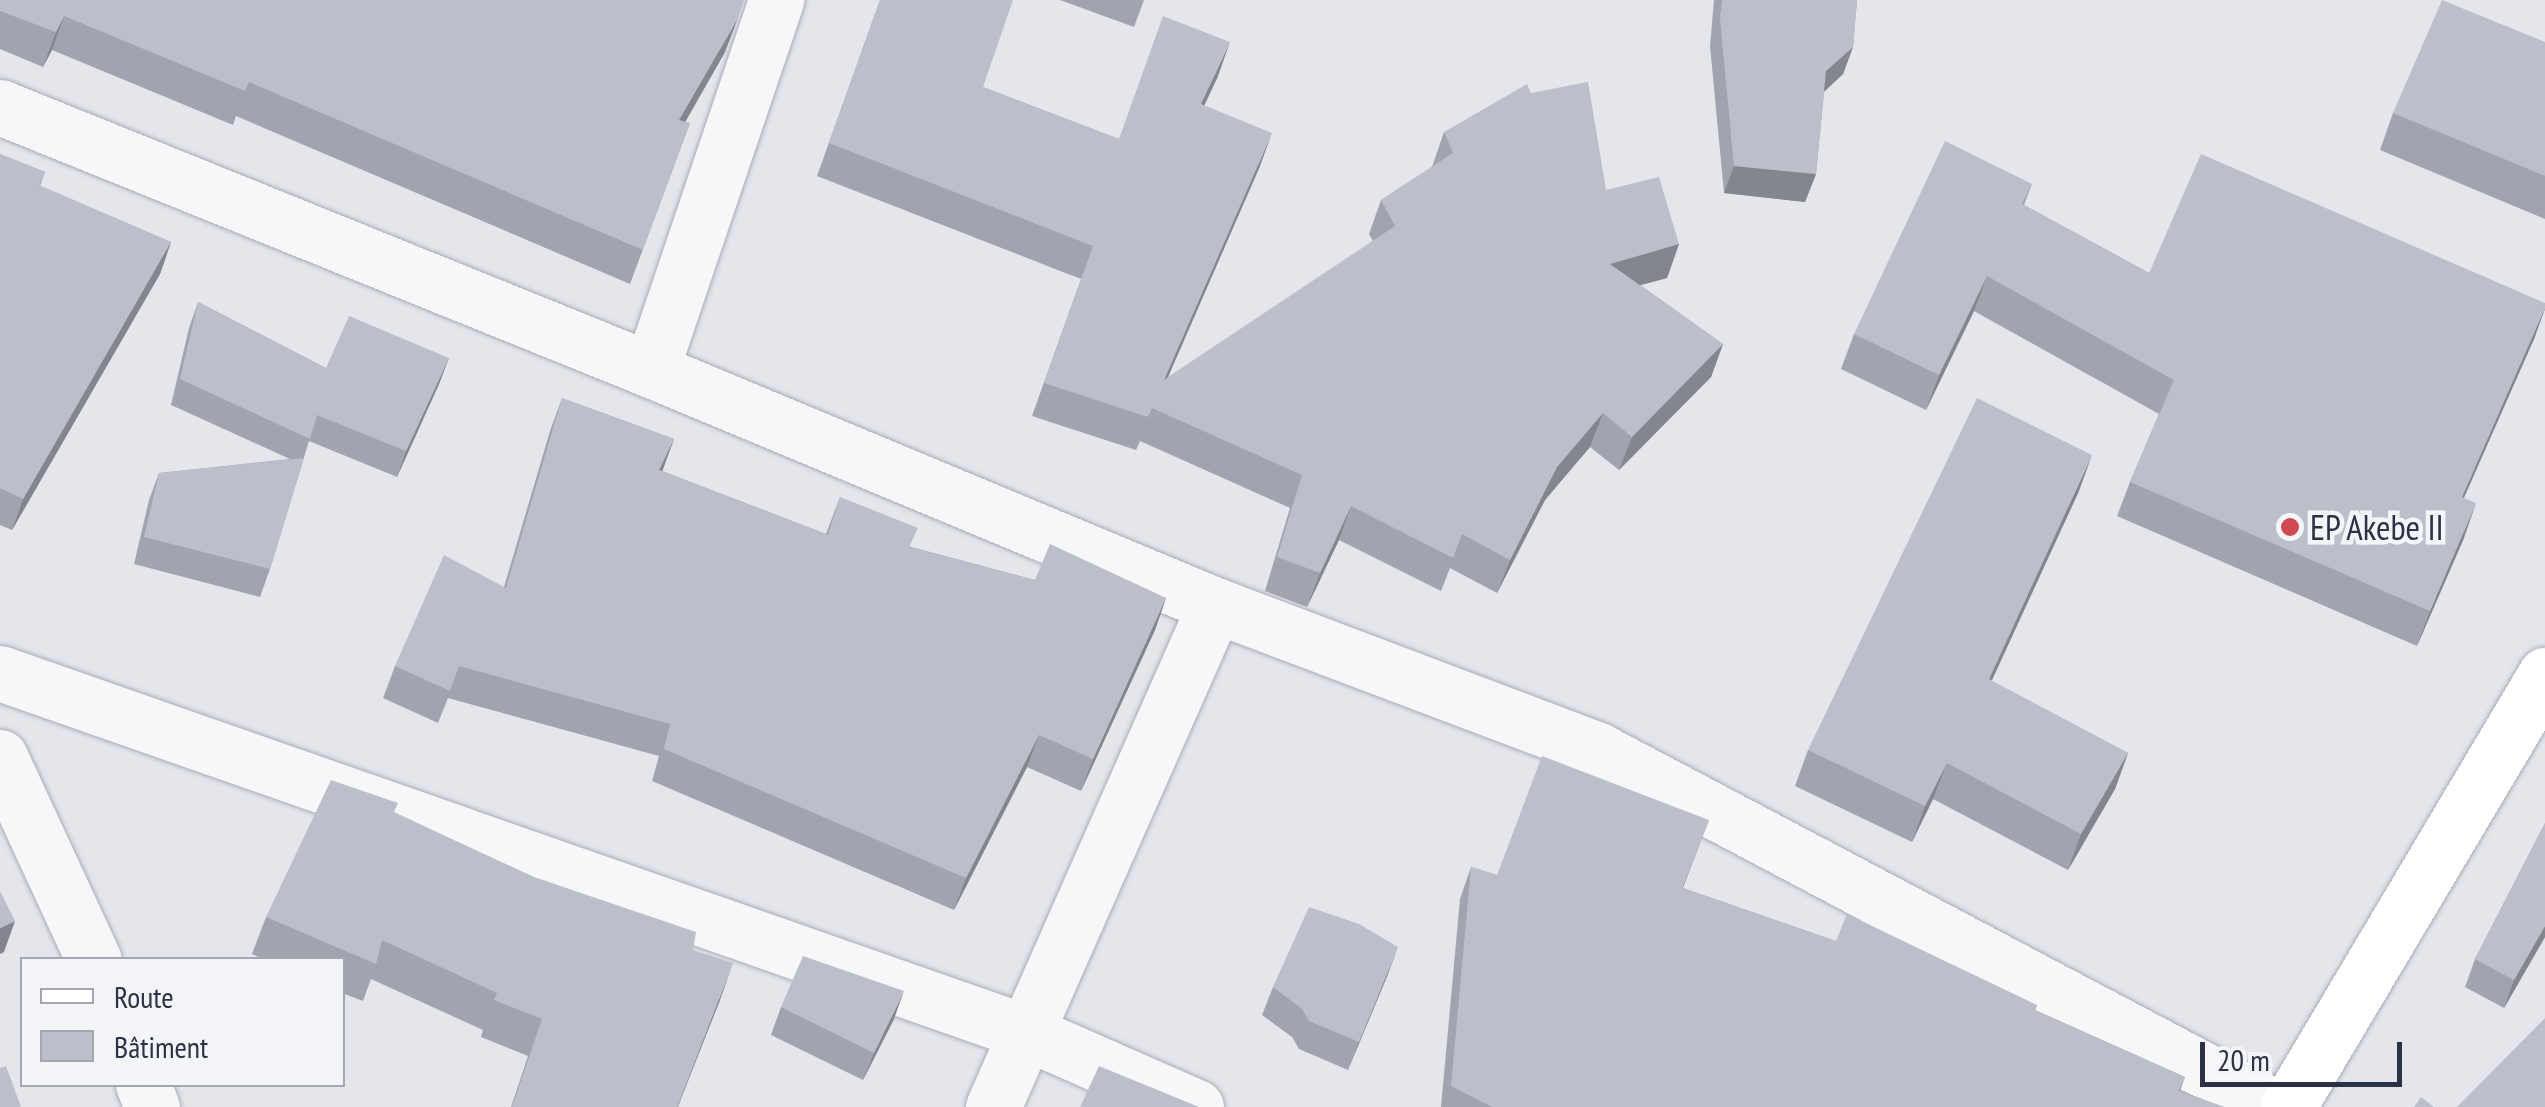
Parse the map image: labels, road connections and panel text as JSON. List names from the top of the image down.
{
  "places": ["EP Akebe II"],
  "legend": ["Route", "Bâtiment"],
  "scale_bar": "20 m"
}
